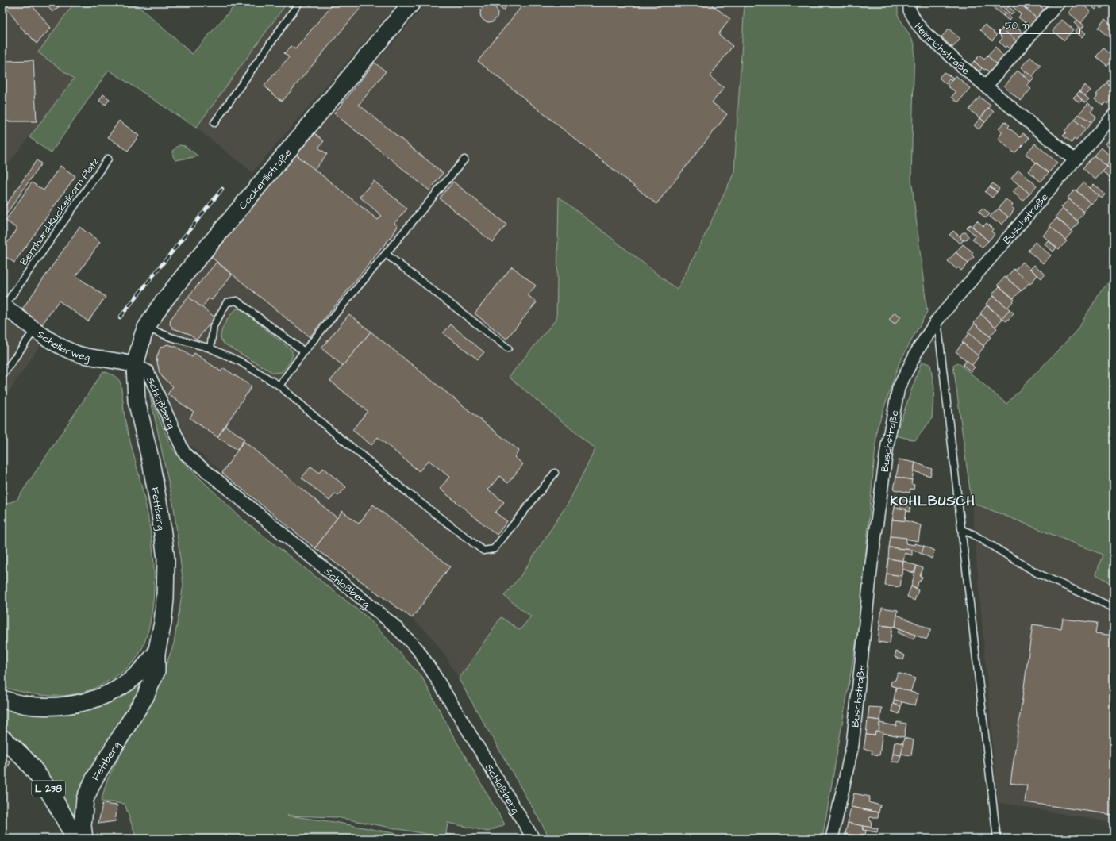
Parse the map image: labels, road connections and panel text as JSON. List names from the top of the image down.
{
  "streets": {
    "main road": ["Cockerillstraße", "Fettberg", "L 238"],
    "street": [
      "Heinrichstraße",
      "Buschstraße",
      "Schellerweg",
      "Schloßberg"
    ],
    "lane": ["Bernhard-Kuckelkorn-Platz"]
  },
  "crossings": [
    ["Heinrichstraße", "Buschstraße"],
    ["Cockerillstraße", "Schellerweg"],
    ["Cockerillstraße", "Schloßberg"],
    ["Cockerillstraße", "Fettberg"],
    ["Bernhard-Kuckelkorn-Platz", "Schellerweg"],
    ["Schellerweg", "Schloßberg"],
    ["Schellerweg", "Fettberg"],
    ["Schloßberg", "Fettberg"]
  ],
  "districts": ["KOHLBUSCH"],
  "scale_bar": "50 m"
}
